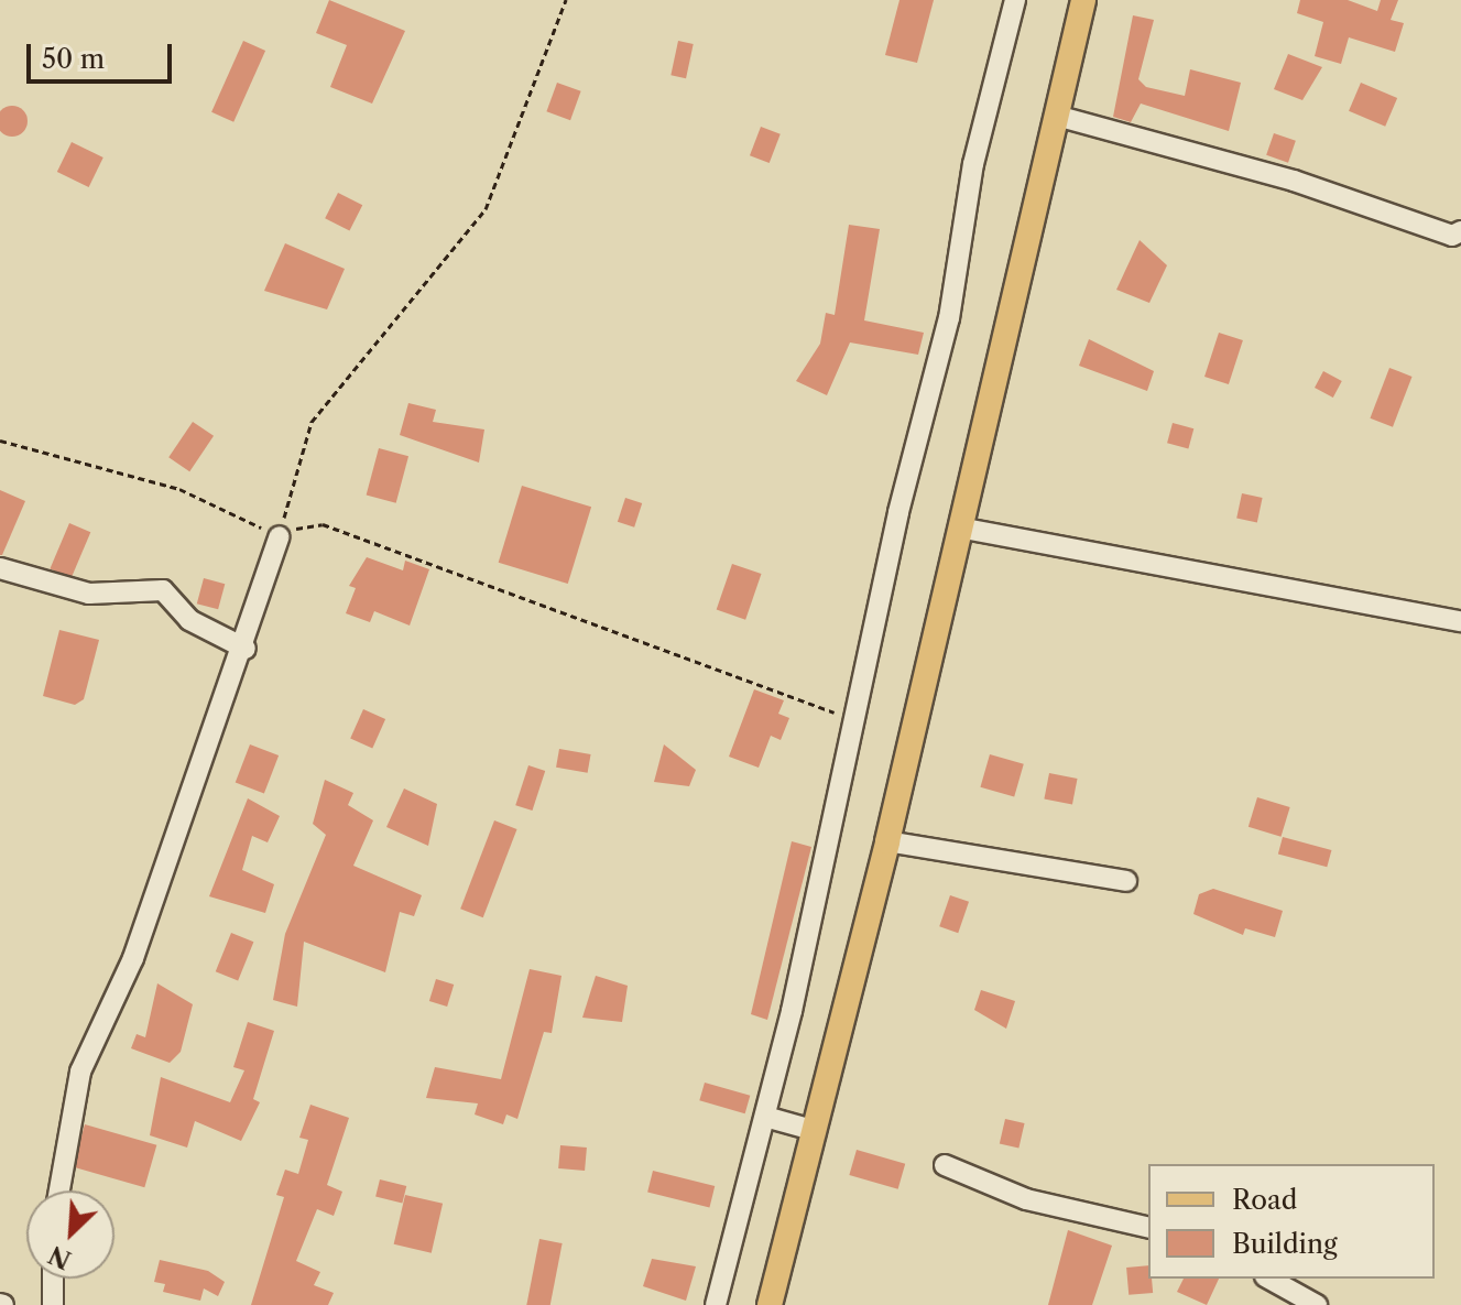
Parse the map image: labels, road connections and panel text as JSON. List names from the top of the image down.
{
  "legend": ["Road", "Building"],
  "scale_bar": "50 m",
  "north": "bottom left"
}
